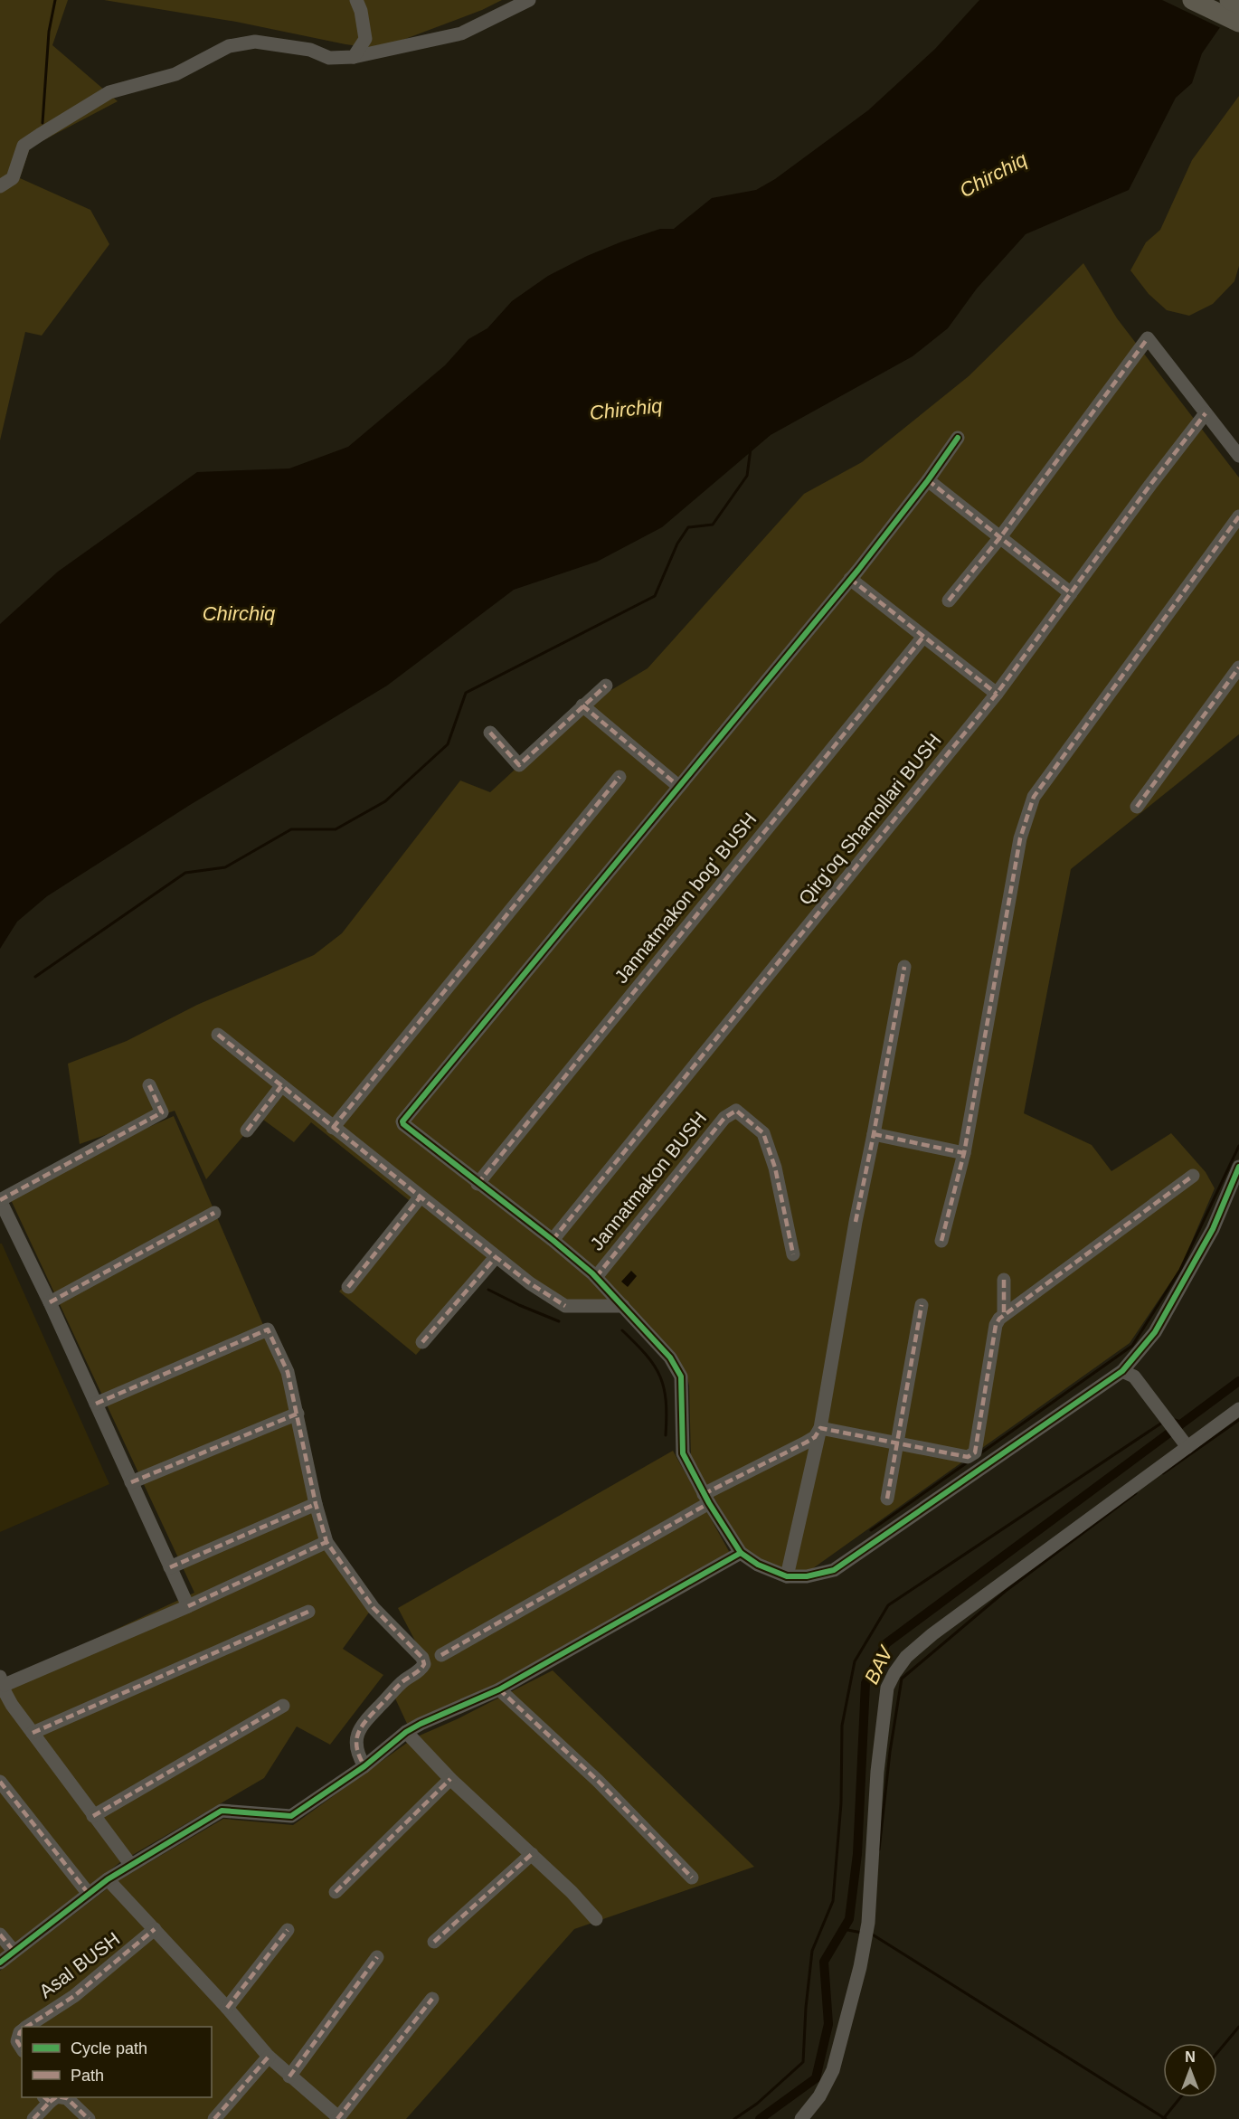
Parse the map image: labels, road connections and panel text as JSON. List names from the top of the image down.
{
  "streets": {
    "street": [
      "Qirg'oq Shamollari BUSH",
      "Jannatmakon bog' BUSH",
      "Jannatmakon BUSH",
      "Asal BUSH"
    ]
  },
  "water": ["Chirchiq", "BAV"],
  "legend": ["Cycle path", "Path"],
  "north": "top"
}
